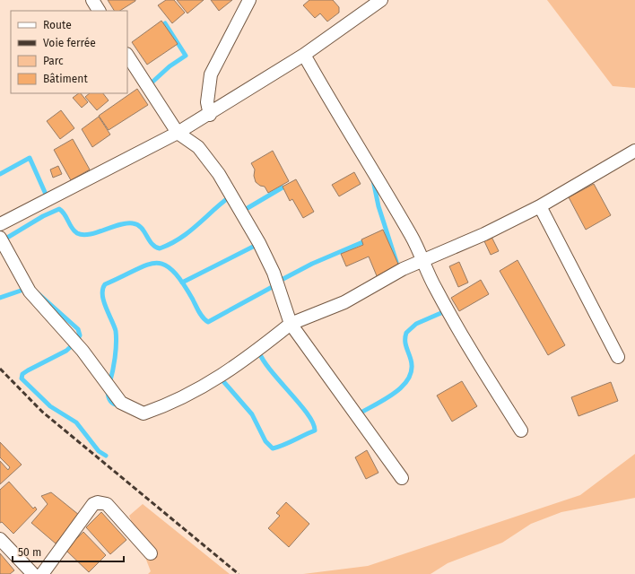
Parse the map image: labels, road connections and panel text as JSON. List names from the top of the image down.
{
  "legend": [
    "Route",
    "Voie ferrée",
    "Parc",
    "Bâtiment"
  ],
  "scale_bar": "50 m"
}
